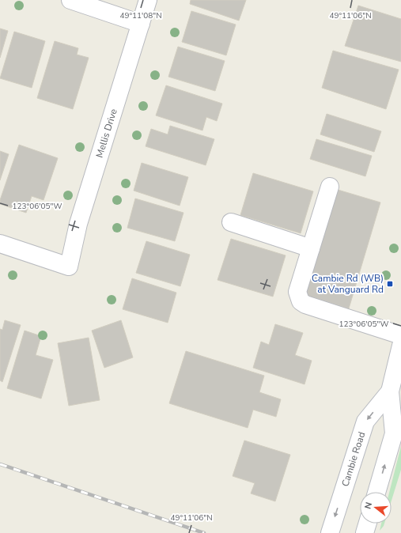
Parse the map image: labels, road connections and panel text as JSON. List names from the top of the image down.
{
  "streets": {
    "street": ["Mellis Drive", "Cambie Road"]
  },
  "places": {
    "transit": ["Cambie Rd (WB) at Vanguard Rd"]
  },
  "north": "left",
  "coordinates": ["49°11'08\"N", "49°11'06\"N", "123°06'05\"W"]
}
